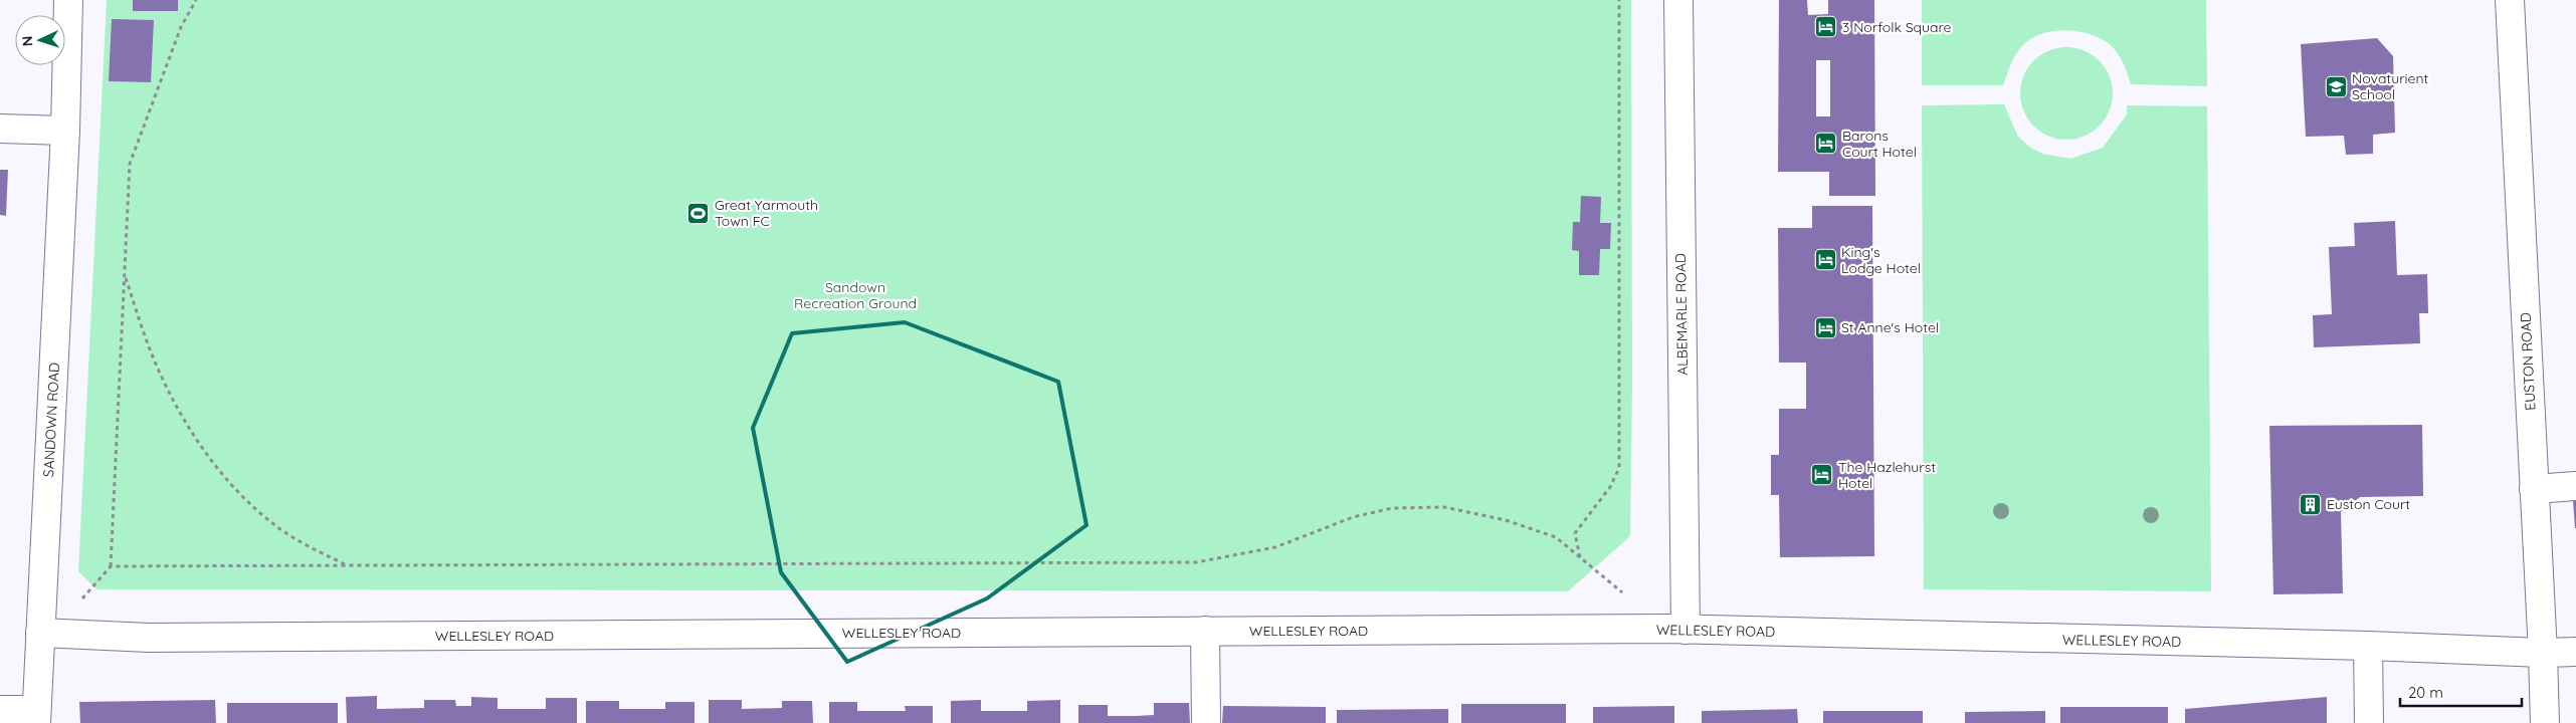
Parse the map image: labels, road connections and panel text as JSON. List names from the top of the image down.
{
  "streets": {
    "street": [
      "ALBEMARLE ROAD",
      "EUSTON ROAD",
      "SANDOWN ROAD",
      "WELLESLEY ROAD"
    ]
  },
  "crossings": [
    ["ALBEMARLE ROAD", "WELLESLEY ROAD"],
    ["EUSTON ROAD", "WELLESLEY ROAD"],
    ["SANDOWN ROAD", "WELLESLEY ROAD"]
  ],
  "parks": ["Sandown Recreation Ground"],
  "places": {
    "hotel": [
      "3 Norfolk Square",
      "Barons Court Hotel",
      "King's Lodge Hotel",
      "St Anne's Hotel",
      "The Hazlehurst Hotel"
    ],
    "school or university": ["Novaturient School"],
    "sports": ["Great Yarmouth Town FC"],
    "building": ["Euston Court"]
  },
  "scale_bar": "20 m",
  "north": "left"
}
